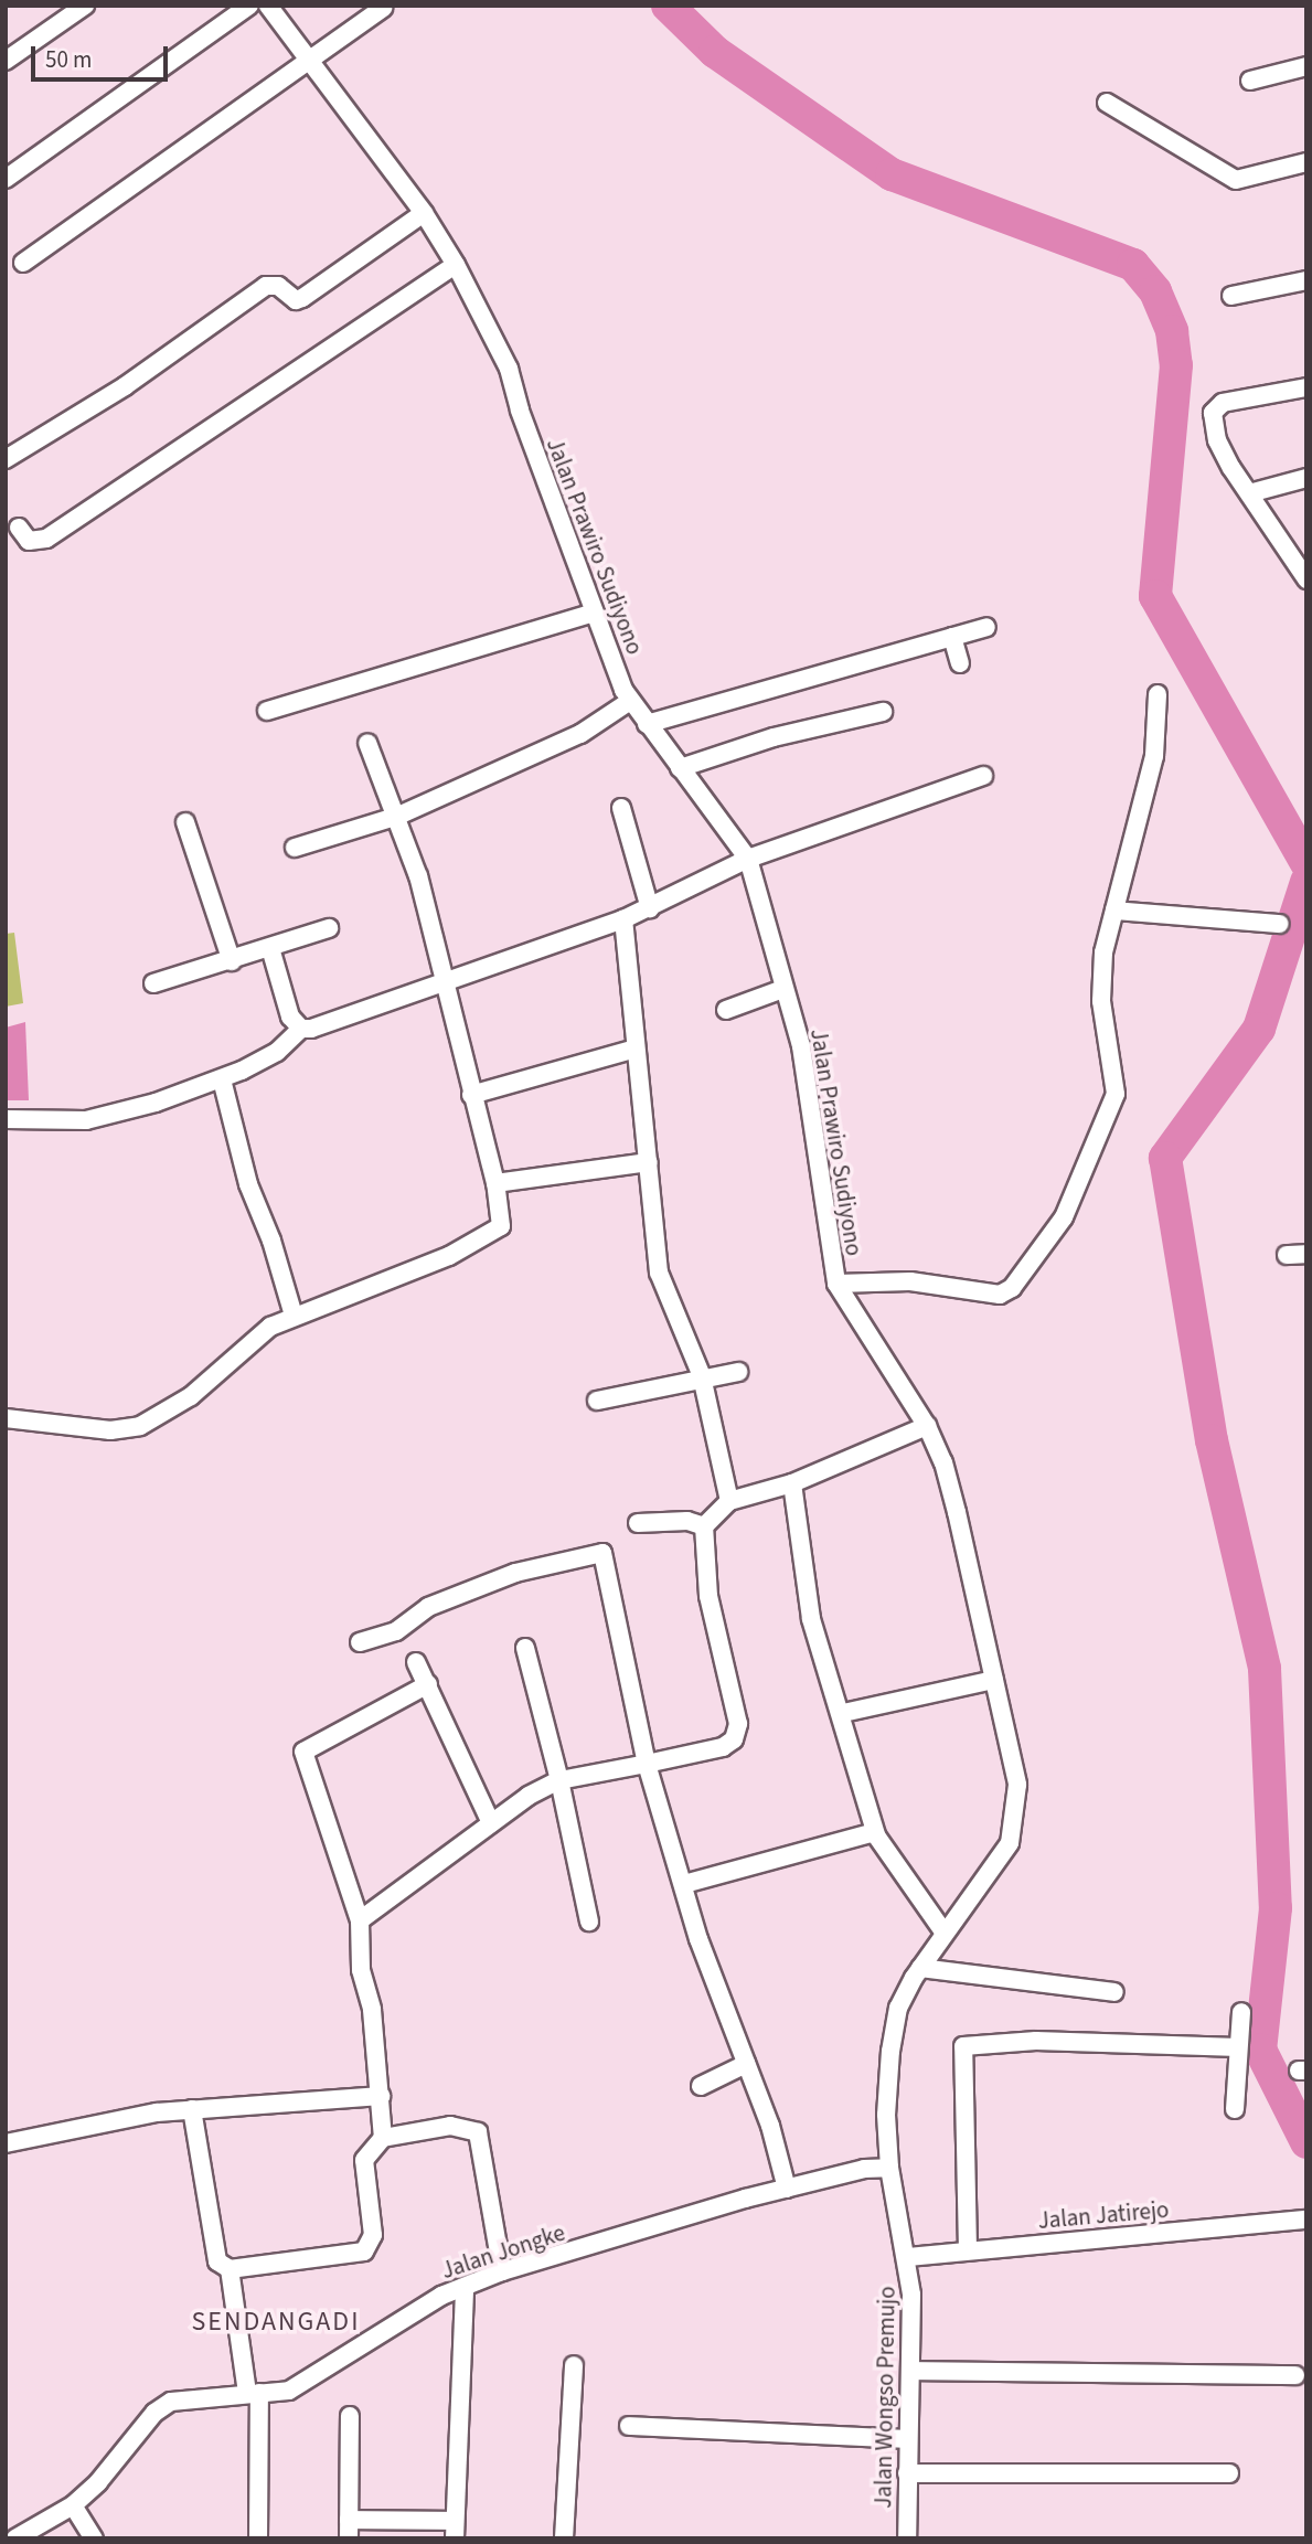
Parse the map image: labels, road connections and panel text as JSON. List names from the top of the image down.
{
  "streets": {
    "street": [
      "Jalan Prawiro Sudiyono",
      "Jalan Jatirejo",
      "Jalan Jongke",
      "Jalan Wongso Premujo"
    ]
  },
  "crossings": [
    ["Jalan Prawiro Sudiyono", "Jalan Jatirejo"],
    ["Jalan Prawiro Sudiyono", "Jalan Jongke"],
    ["Jalan Prawiro Sudiyono", "Jalan Wongso Premujo"],
    ["Jalan Jatirejo", "Jalan Wongso Premujo"]
  ],
  "districts": ["SENDANGADI"],
  "scale_bar": "50 m"
}
